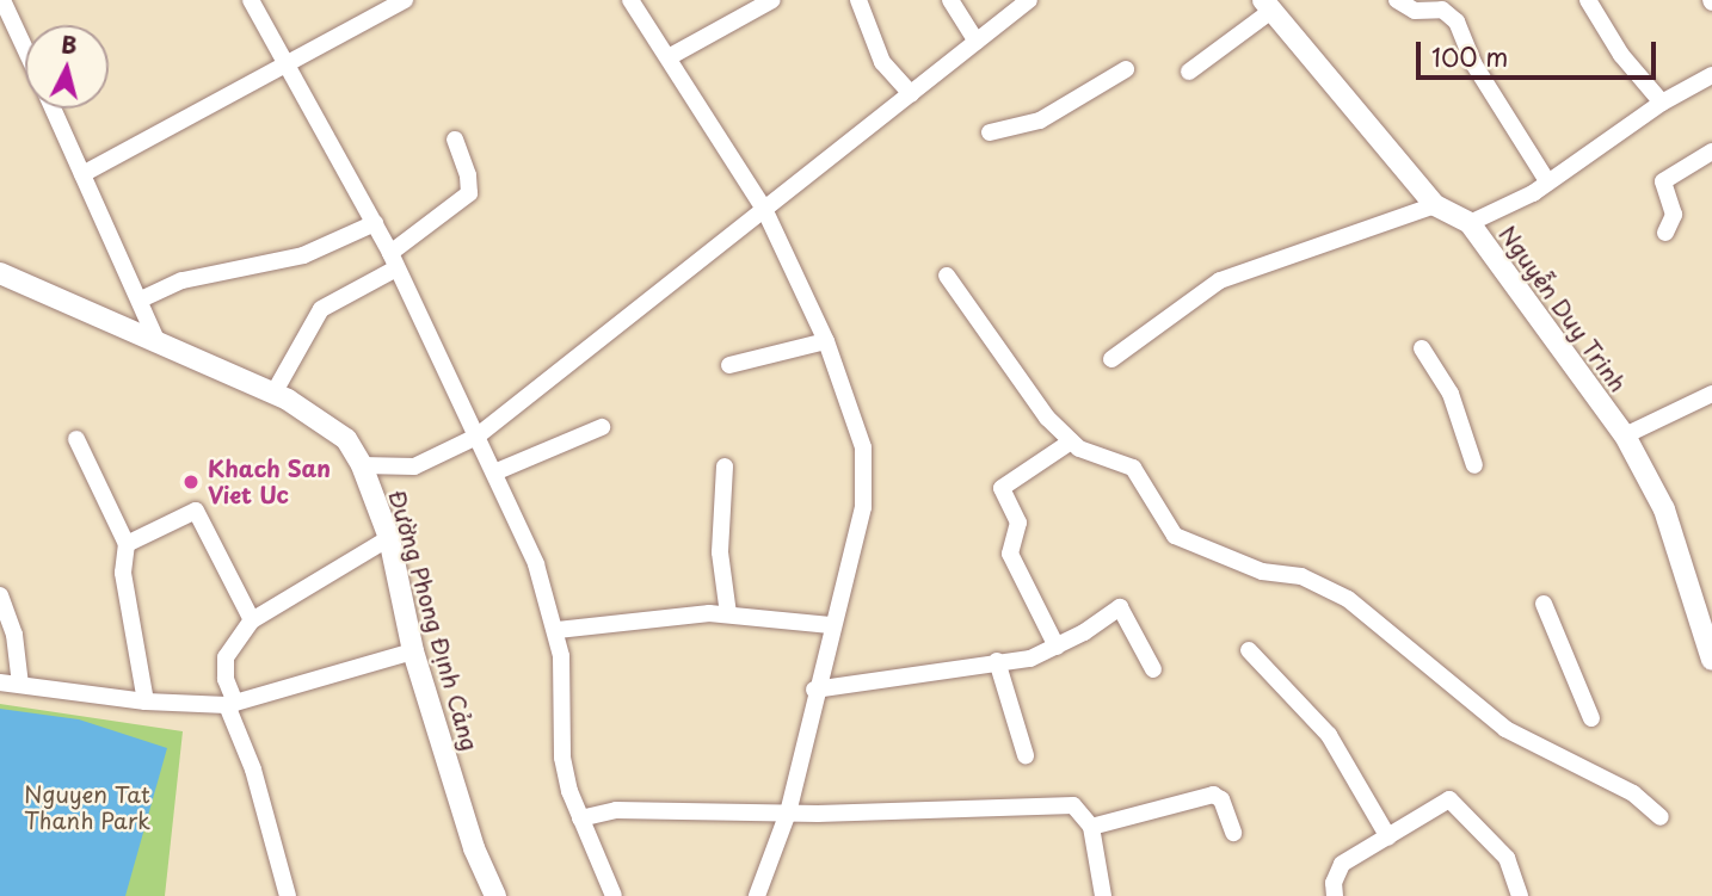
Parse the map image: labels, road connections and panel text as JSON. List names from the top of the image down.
{
  "streets": {
    "street": ["Nguyễn Duy Trinh", "Đường Phong Định Cảng"]
  },
  "parks": ["Nguyen Tat Thanh Park"],
  "places": ["Khach San Viet Uc"],
  "scale_bar": "100 m",
  "north": "top"
}
